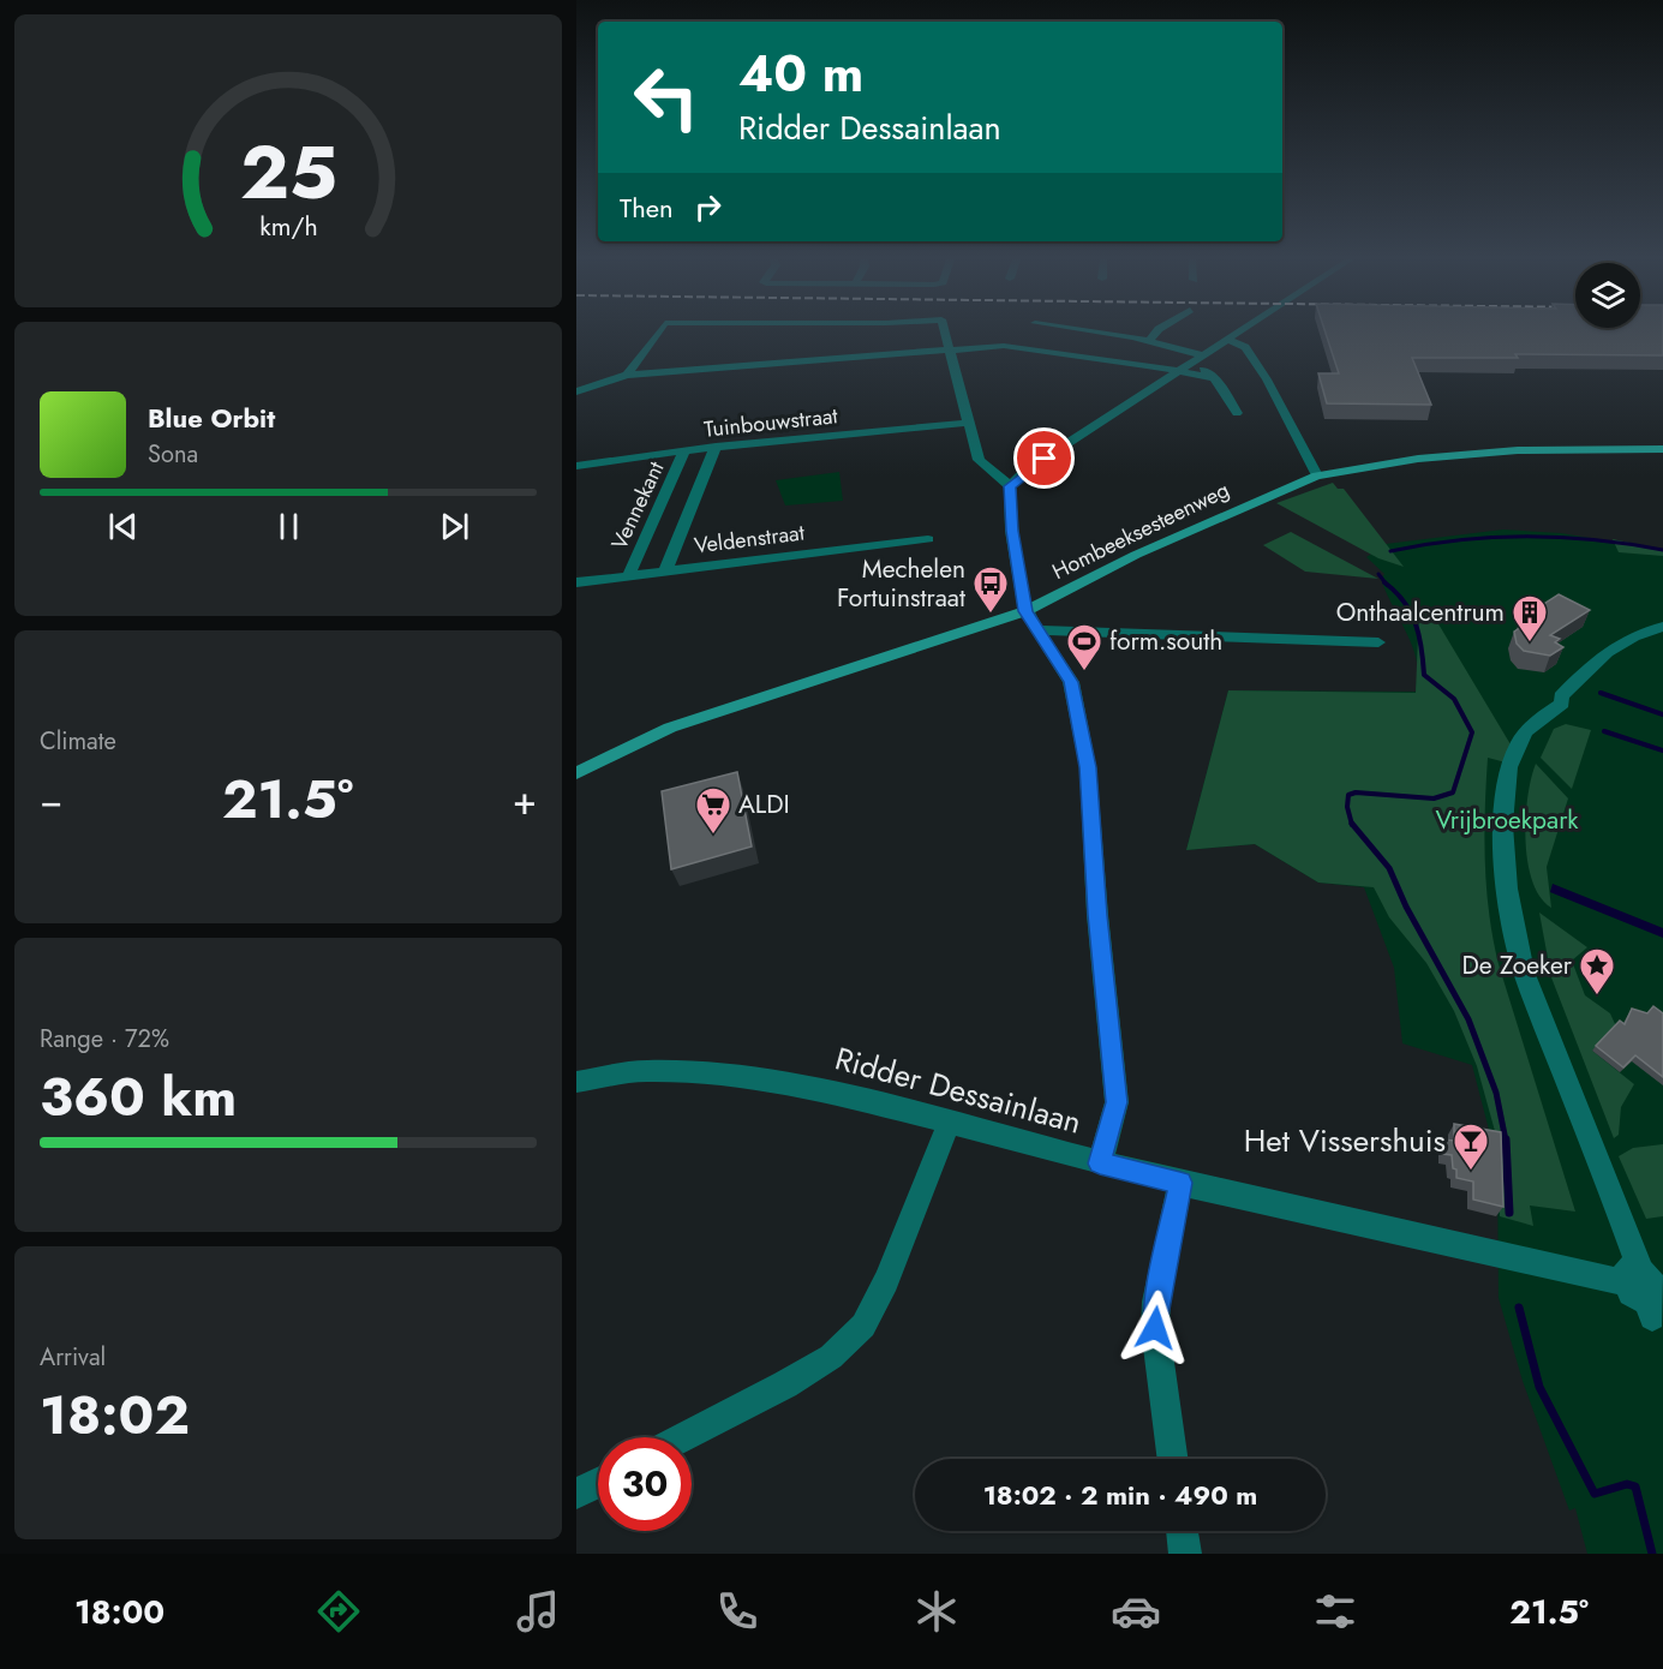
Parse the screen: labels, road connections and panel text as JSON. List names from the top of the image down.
{
  "streets": {
    "main road": ["Hombeeksesteenweg"],
    "street": [
      "Tuinbouwstraat",
      "Vennekant",
      "Veldenstraat",
      "Ridder Dessainlaan"
    ]
  },
  "crossings": [
    ["Tuinbouwstraat", "Vennekant"],
    ["Vennekant", "Veldenstraat"]
  ],
  "parks": ["Vrijbroekpark"],
  "places": {
    "bus stop": ["Mechelen Fortuinstraat"],
    "building": ["Onthaalcentrum"],
    "sports": ["form.south"],
    "supermarket": ["ALDI"],
    "place": ["De Zoeker"],
    "bar": ["Het Vissershuis"]
  },
  "page": {
    "turn": ["40 m", "Ridder Dessainlaan"],
    "then": "Then",
    "song": ["Blue Orbit", "Sona"],
    "tile": [
      "Climate",
      ["Range · 72%", "360 km"],
      ["Arrival", "18:02"]
    ],
    "heat": ["−", "21.5°", "+"],
    "limit": "30",
    "trip": "18:02 · 2 min · 490 m",
    "tabs": ["18:00", "21.5°"],
    "gauge": ["25", "km/h"]
  }
}
